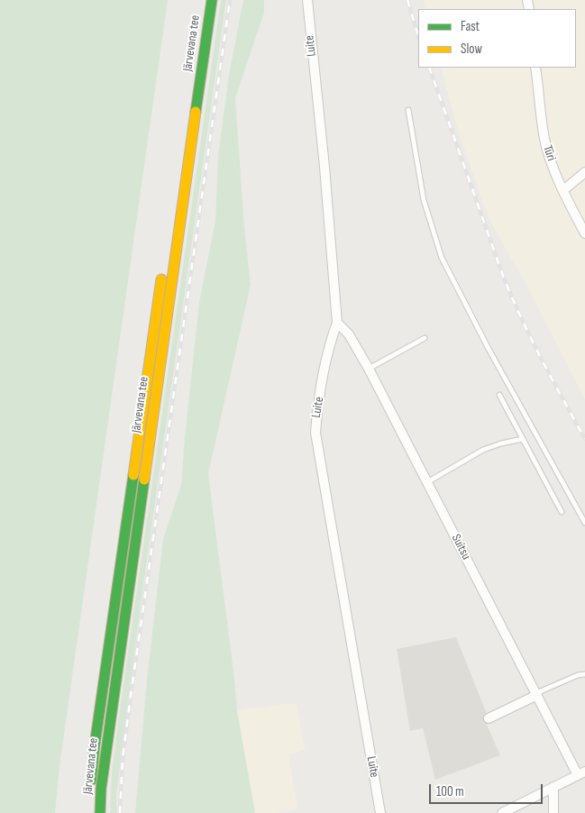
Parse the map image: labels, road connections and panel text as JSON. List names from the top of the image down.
{
  "streets": {
    "highway": ["Järvevana tee"],
    "street": ["Luite", "Türi", "Suitsu"]
  },
  "crossings": [
    ["Luite", "Suitsu"]
  ],
  "legend": ["Fast", "Slow"],
  "scale_bar": "100 m"
}
